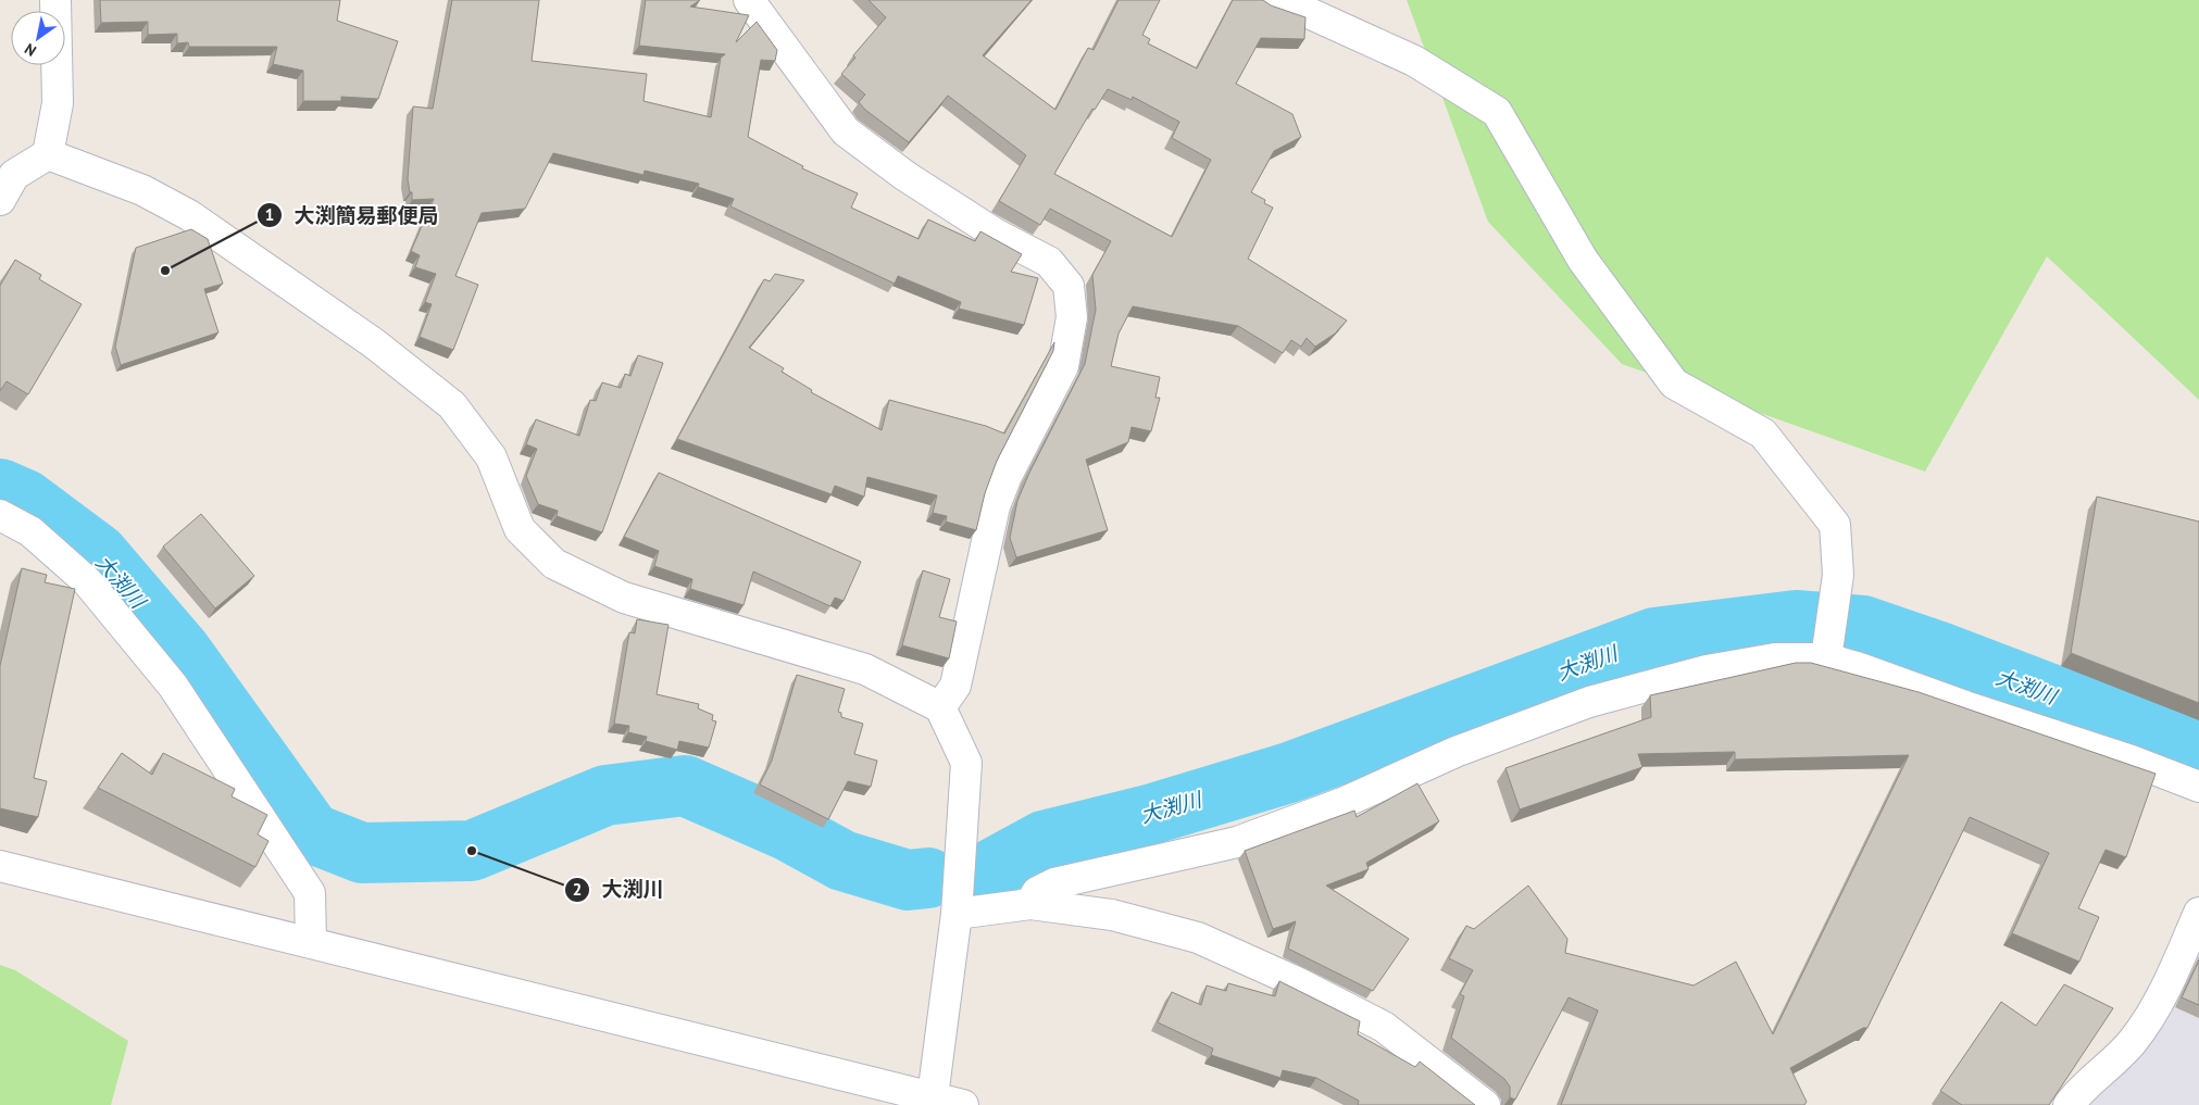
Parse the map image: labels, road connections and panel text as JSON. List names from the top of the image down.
{
  "water": ["大渕川"],
  "places": ["大渕簡易郵便局", "大渕川"],
  "north": "bottom left"
}
